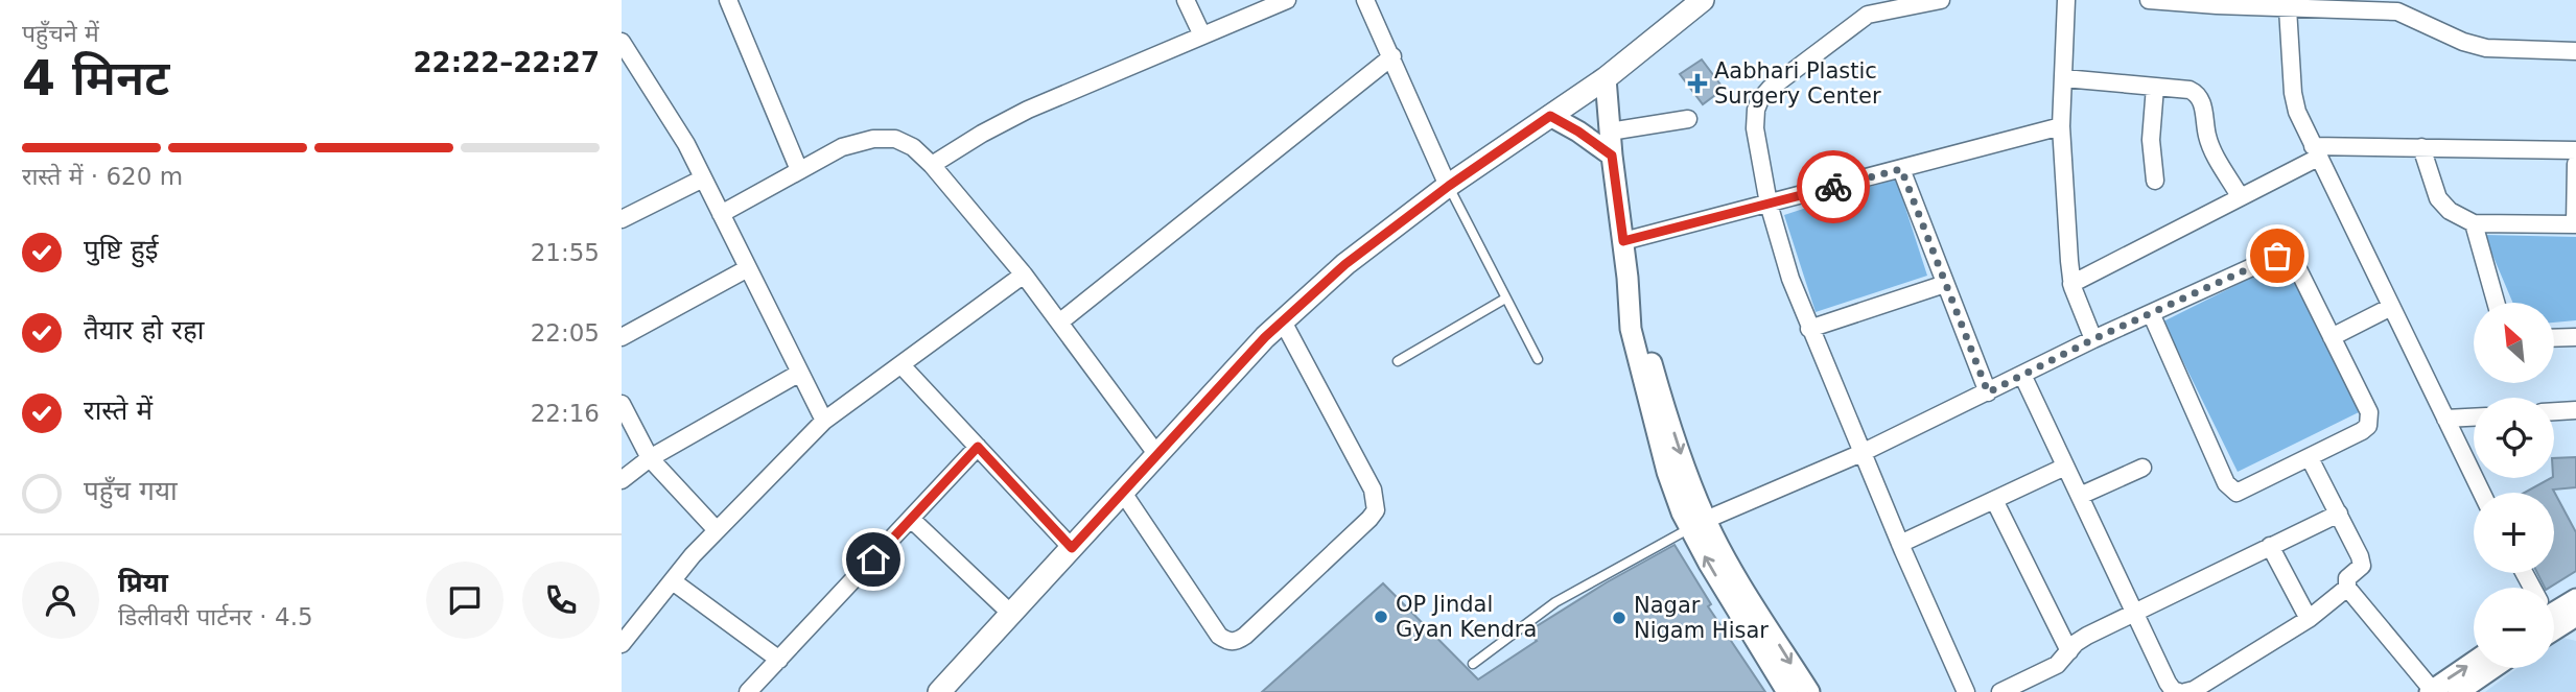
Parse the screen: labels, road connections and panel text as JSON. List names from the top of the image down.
{
  "places": {
    "health": ["Aabhari Plastic Surgery Center"],
    "other": ["OP Jindal Gyan Kendra", "Nagar Nigam Hisar"]
  },
  "north": "top left",
  "page": {
    "heading": ["4 मिनट", "पहुँचने में", "22:22–22:27"],
    "panel": ["प्रिया", "डिलीवरी पार्टनर · 4.5"],
    "bar": "रास्ते में · 620 m",
    "list": [
      ["पुष्टि हुई", "21:55"],
      ["तैयार हो रहा", "22:05"],
      ["रास्ते में", "22:16"],
      "पहुँच गया"
    ],
    "map_buttons": ["+", "−"]
  }
}
